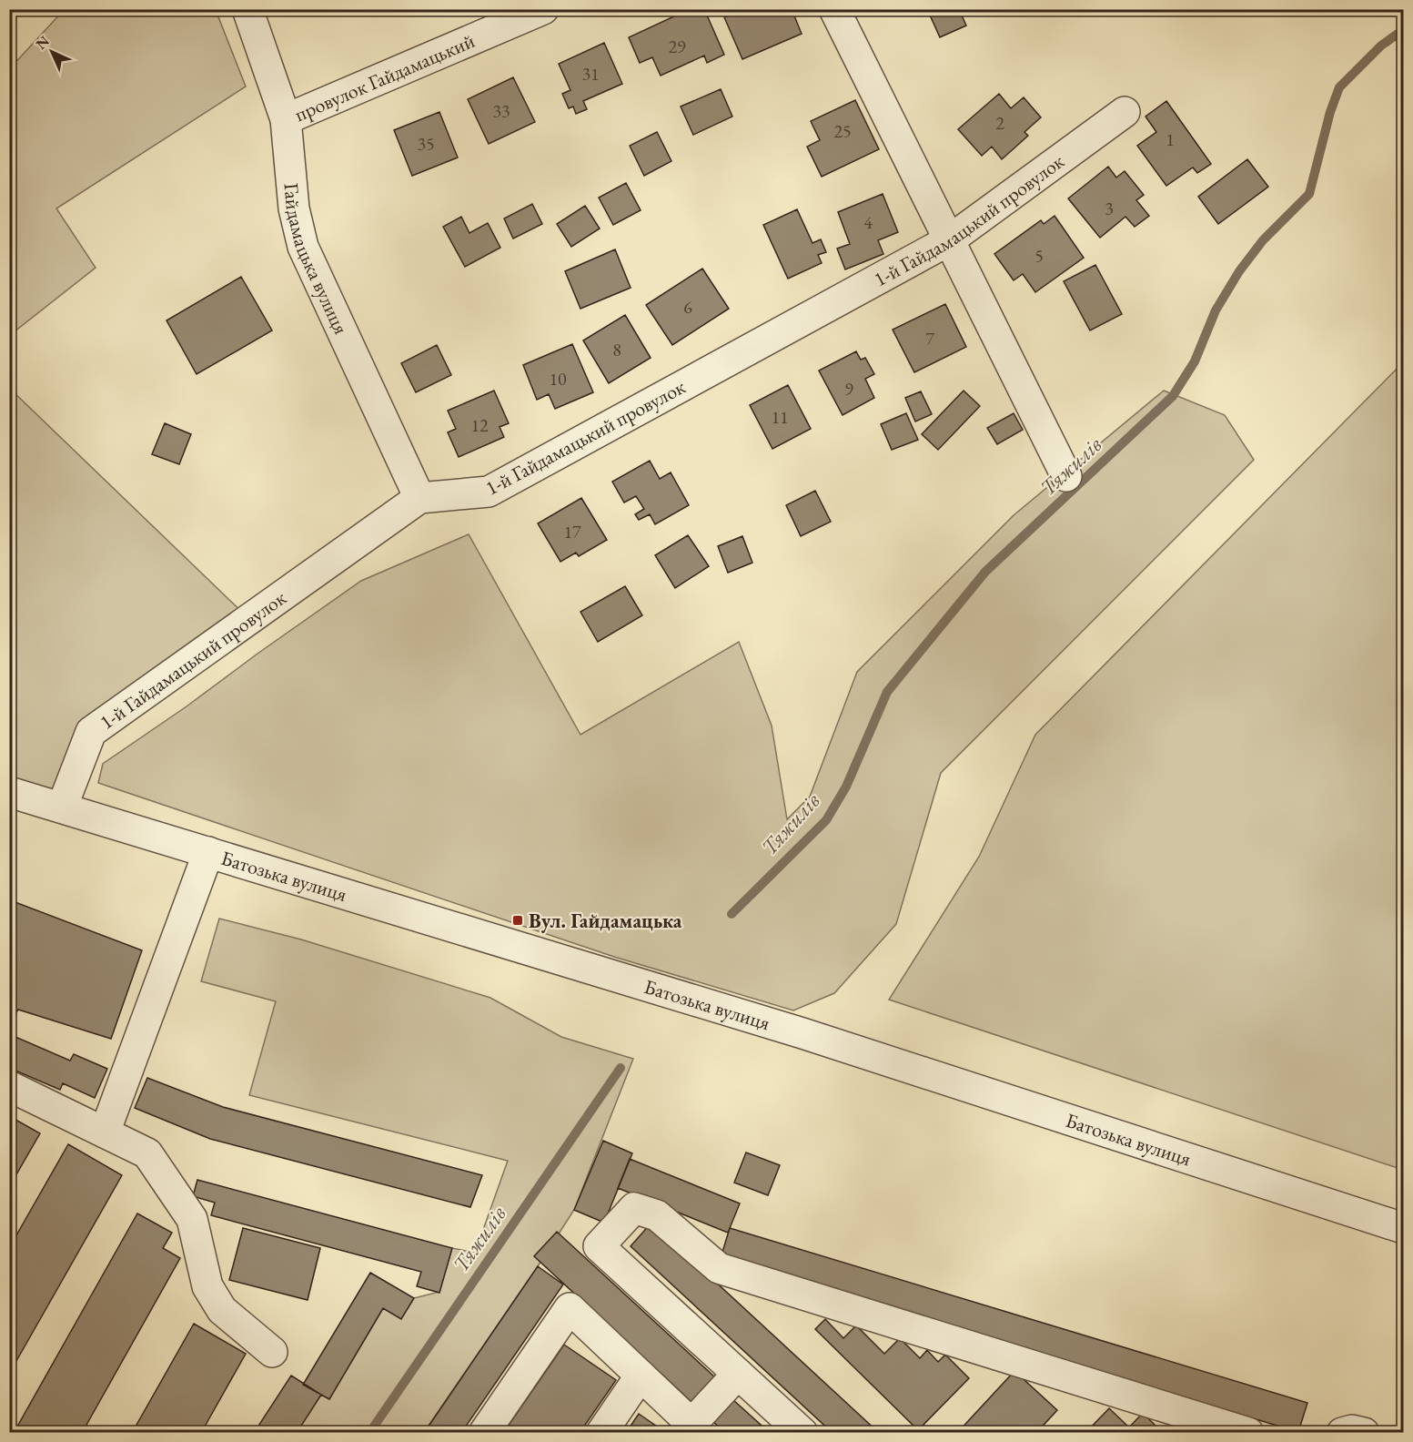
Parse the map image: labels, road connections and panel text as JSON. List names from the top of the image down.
{
  "streets": {
    "street": [
      "провулок Гайдамацький",
      "1-й Гайдамацький провулок",
      "Гайдамацька вулиця",
      "Батозька вулиця"
    ]
  },
  "crossings": [
    ["провулок Гайдамацький", "Гайдамацька вулиця"],
    ["1-й Гайдамацький провулок", "Гайдамацька вулиця"],
    ["1-й Гайдамацький провулок", "Батозька вулиця"]
  ],
  "water": ["Тяжилів"],
  "places": {
    "transit": ["Вул. Гайдамацька"]
  },
  "house_numbers": [
    "29",
    "31",
    "33",
    "2",
    "25",
    "1",
    "35",
    "3",
    "4",
    "5",
    "6",
    "7",
    "8",
    "10",
    "9",
    "11",
    "12",
    "17"
  ],
  "north": "top left"
}
